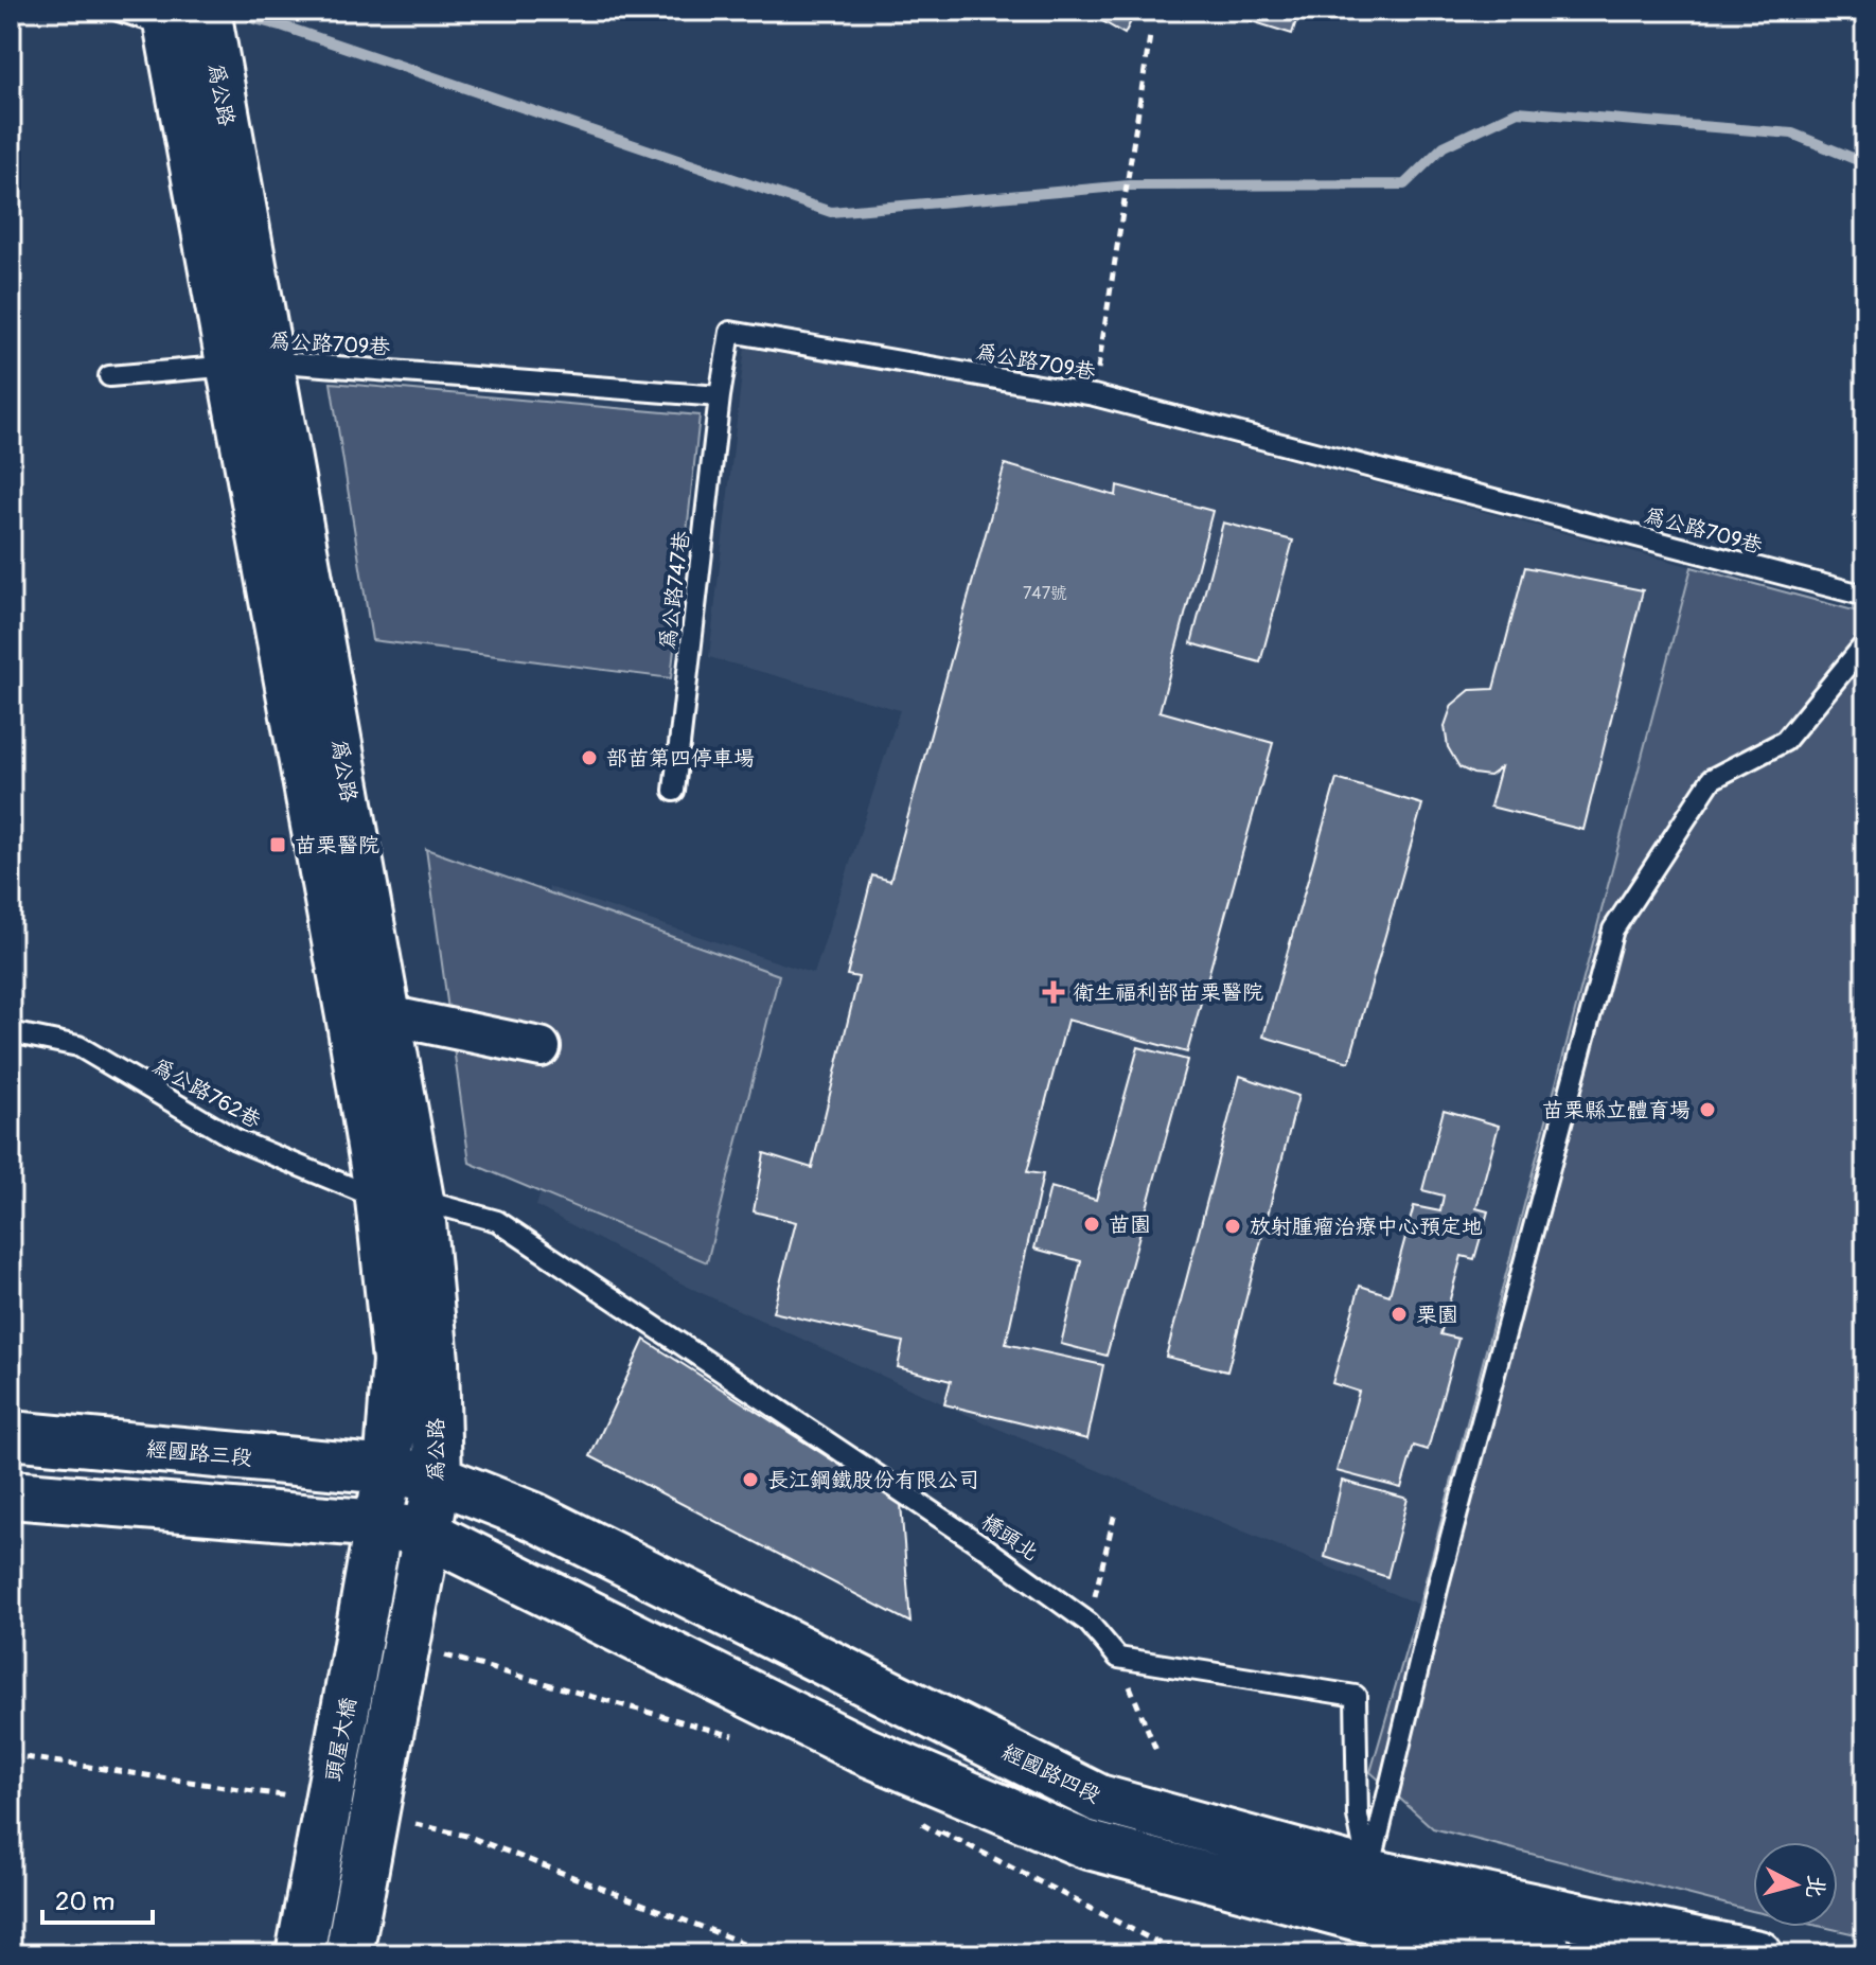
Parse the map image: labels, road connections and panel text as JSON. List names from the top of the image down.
{
  "streets": {
    "main road": [
      "為公路",
      "經國路三段",
      "頭屋大橋",
      "經國路四段"
    ],
    "lane": [
      "為公路709巷",
      "為公路747巷",
      "為公路762巷",
      "橋頭北"
    ]
  },
  "crossings": [
    ["為公路", "為公路709巷"],
    ["為公路", "為公路762巷"],
    ["為公路", "經國路三段"],
    ["為公路", "橋頭北"],
    ["為公路", "頭屋大橋"],
    ["為公路", "經國路四段"],
    ["為公路709巷", "為公路747巷"],
    ["為公路762巷", "橋頭北"],
    ["經國路三段", "經國路四段"]
  ],
  "places": {
    "other": [
      "部苗第四停車場",
      "苗栗縣立體育場",
      "苗園",
      "放射腫瘤治療中心預定地",
      "栗園",
      "長江鋼鐵股份有限公司"
    ],
    "transit": ["苗栗醫院"],
    "health": ["衛生福利部苗栗醫院"]
  },
  "house_numbers": ["747號"],
  "scale_bar": "20 m",
  "north": "right"
}
